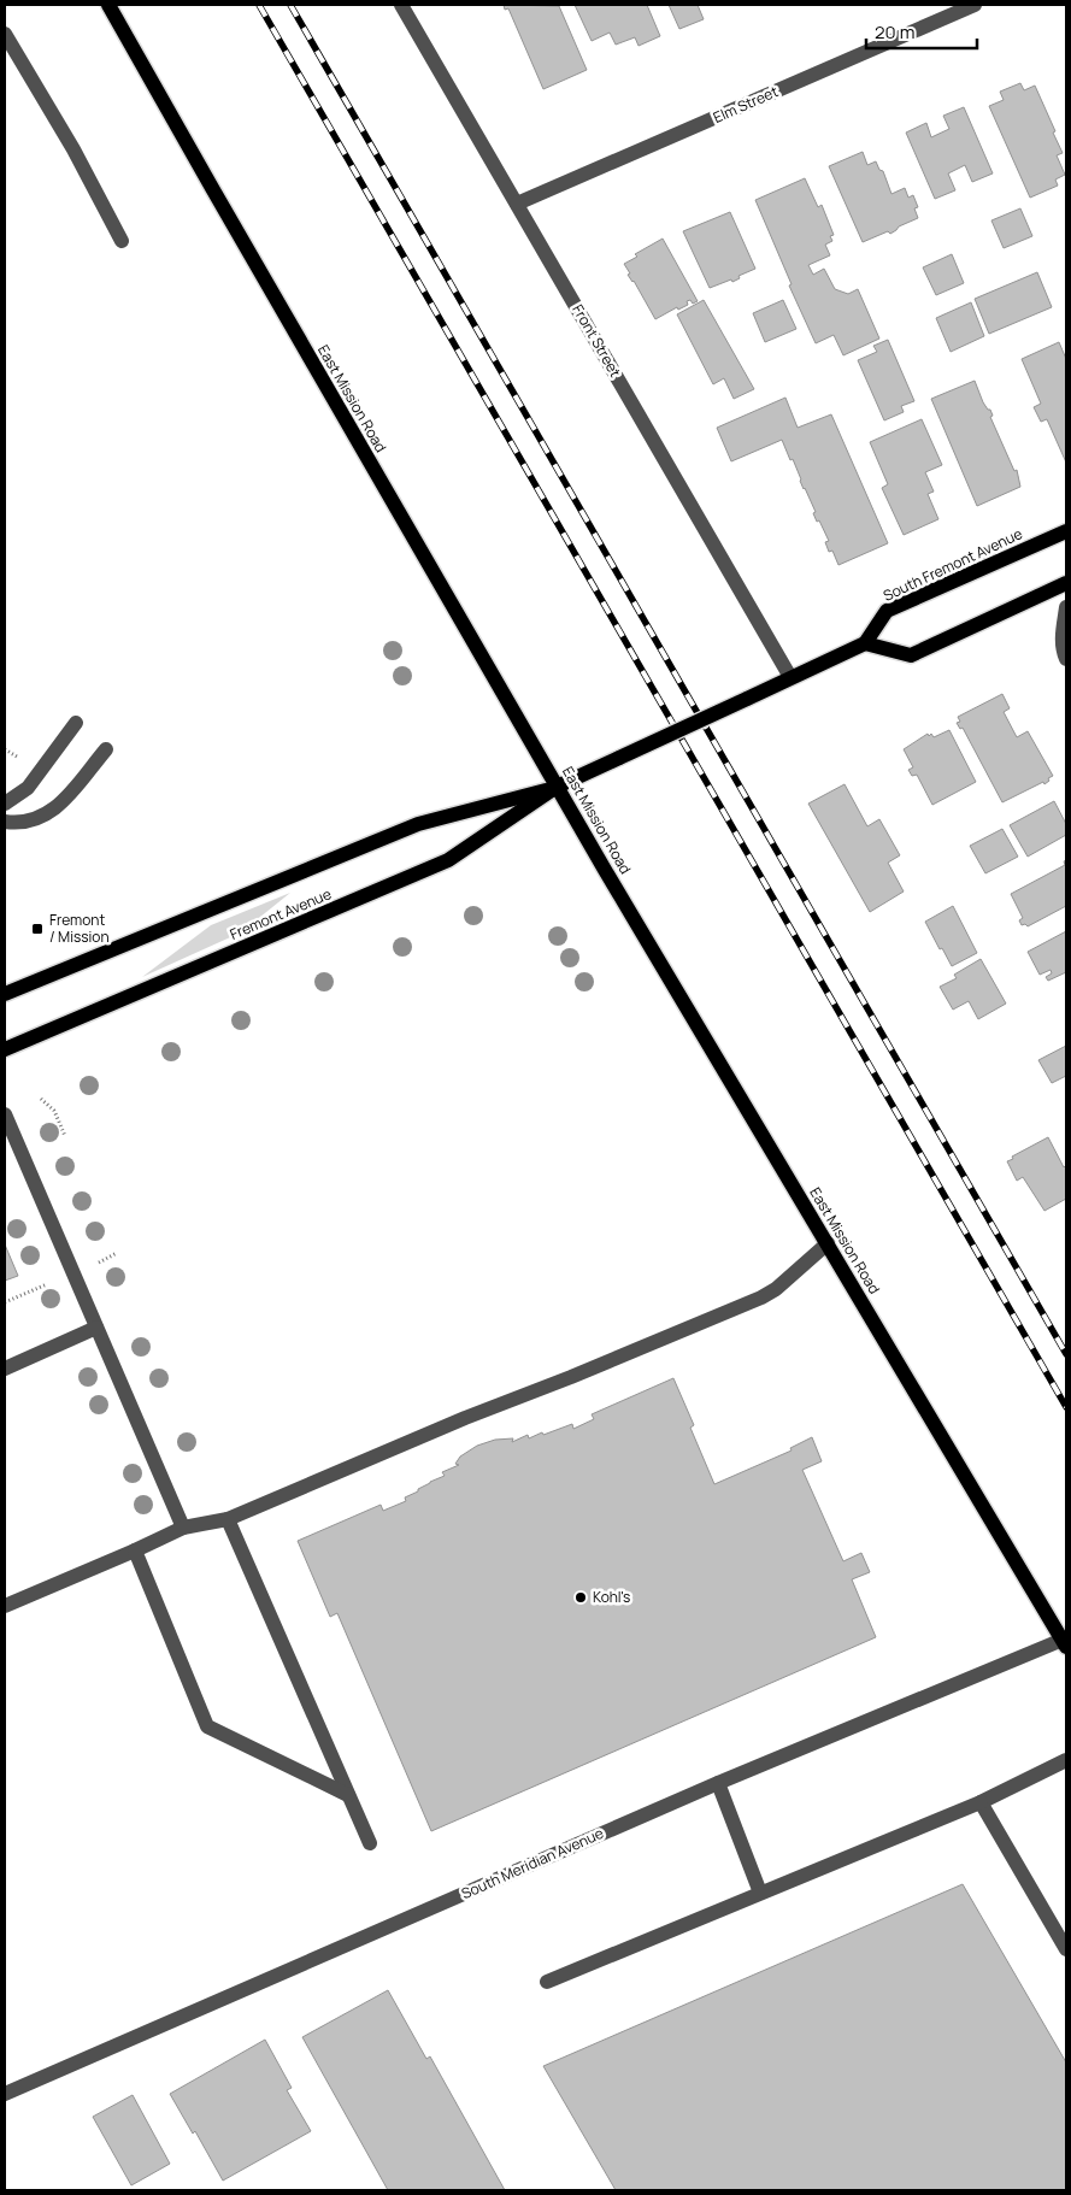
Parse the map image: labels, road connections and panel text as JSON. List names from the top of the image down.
{
  "streets": {
    "main road": ["East Mission Road", "South Fremont Avenue", "Fremont Avenue"],
    "street": ["Elm Street", "Front Street", "South Meridian Avenue"]
  },
  "crossings": [
    ["Elm Street", "Front Street"],
    ["Front Street", "Fremont Avenue"],
    ["East Mission Road", "Fremont Avenue"],
    ["East Mission Road", "South Meridian Avenue"]
  ],
  "places": {
    "transit": ["Fremont / Mission"],
    "other": ["Kohl's"]
  },
  "scale_bar": "20 m"
}
